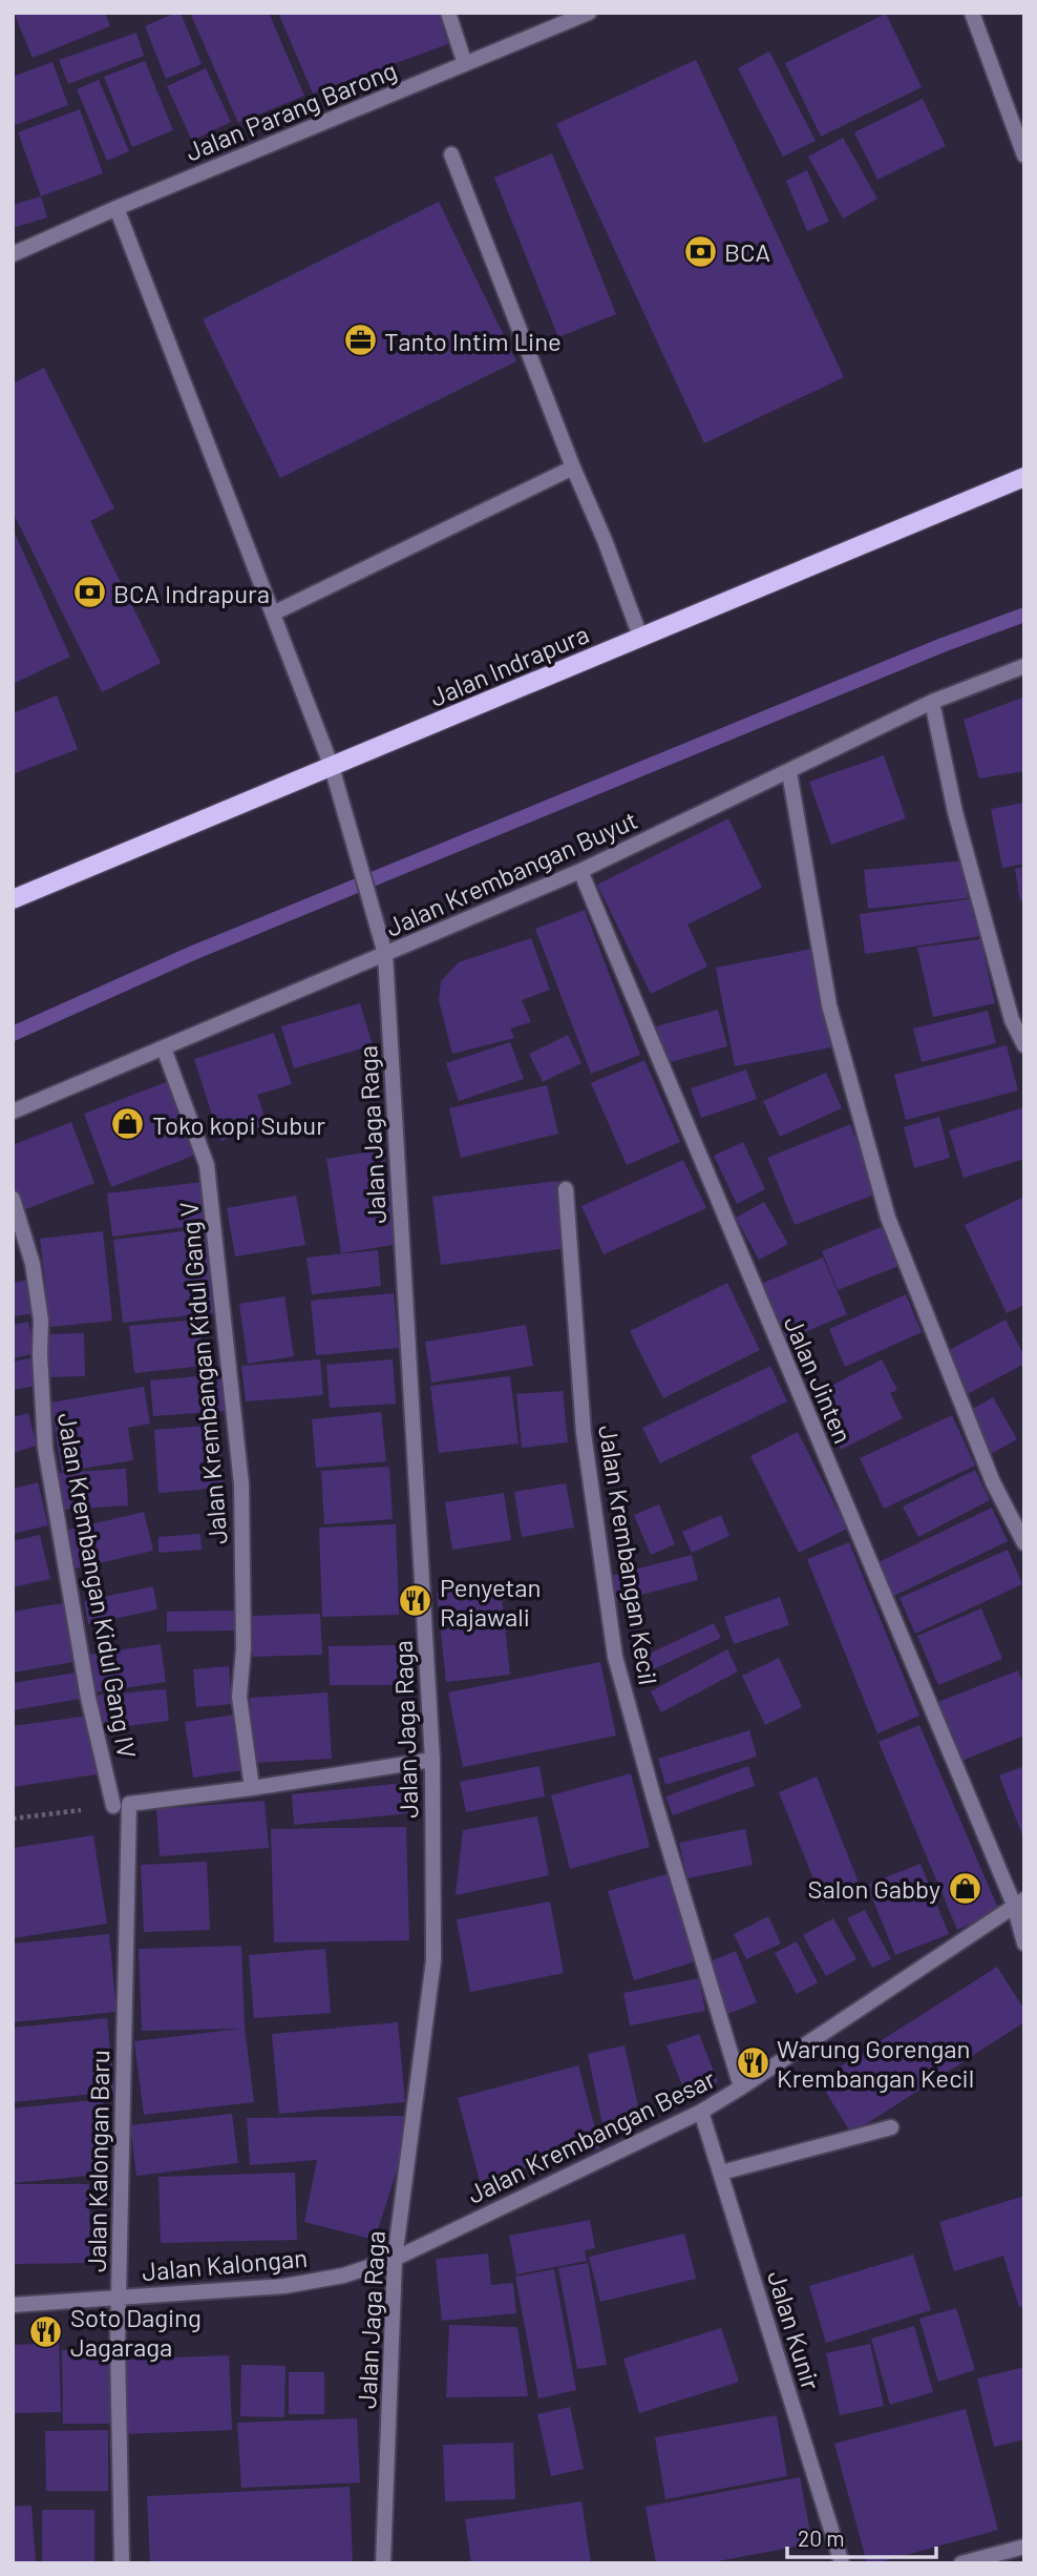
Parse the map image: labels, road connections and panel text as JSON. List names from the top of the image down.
{
  "streets": {
    "main road": ["Jalan Indrapura"],
    "street": [
      "Jalan Parang Barong",
      "Jalan Krembangan Buyut",
      "Jalan Jaga Raga",
      "Jalan Krembangan Kidul Gang V",
      "Jalan Jinten",
      "Jalan Krembangan Kecil",
      "Jalan Krembangan Kidul Gang IV",
      "Jalan Krembangan Besar",
      "Jalan Kalongan Baru",
      "Jalan Kalongan",
      "Jalan Kunir"
    ]
  },
  "crossings": [
    ["Jalan Parang Barong", "Jalan Jaga Raga"],
    ["Jalan Indrapura", "Jalan Jaga Raga"],
    ["Jalan Krembangan Buyut", "Jalan Jaga Raga"],
    ["Jalan Krembangan Buyut", "Jalan Krembangan Kidul Gang V"],
    ["Jalan Krembangan Buyut", "Jalan Jinten"],
    ["Jalan Jaga Raga", "Jalan Krembangan Besar"],
    ["Jalan Jaga Raga", "Jalan Kalongan"],
    ["Jalan Jinten", "Jalan Krembangan Besar"],
    ["Jalan Krembangan Kecil", "Jalan Krembangan Besar"],
    ["Jalan Krembangan Kidul Gang IV", "Jalan Kalongan Baru"],
    ["Jalan Krembangan Besar", "Jalan Kalongan"],
    ["Jalan Krembangan Besar", "Jalan Kunir"],
    ["Jalan Kalongan Baru", "Jalan Kalongan"]
  ],
  "places": {
    "bank": ["BCA", "BCA Indrapura"],
    "office": ["Tanto Intim Line"],
    "shop": ["Toko kopi Subur", "Salon Gabby"],
    "restaurant": ["Penyetan Rajawali", "Warung Gorengan Krembangan Kecil", "Soto Daging Jagaraga"]
  },
  "scale_bar": "20 m"
}
